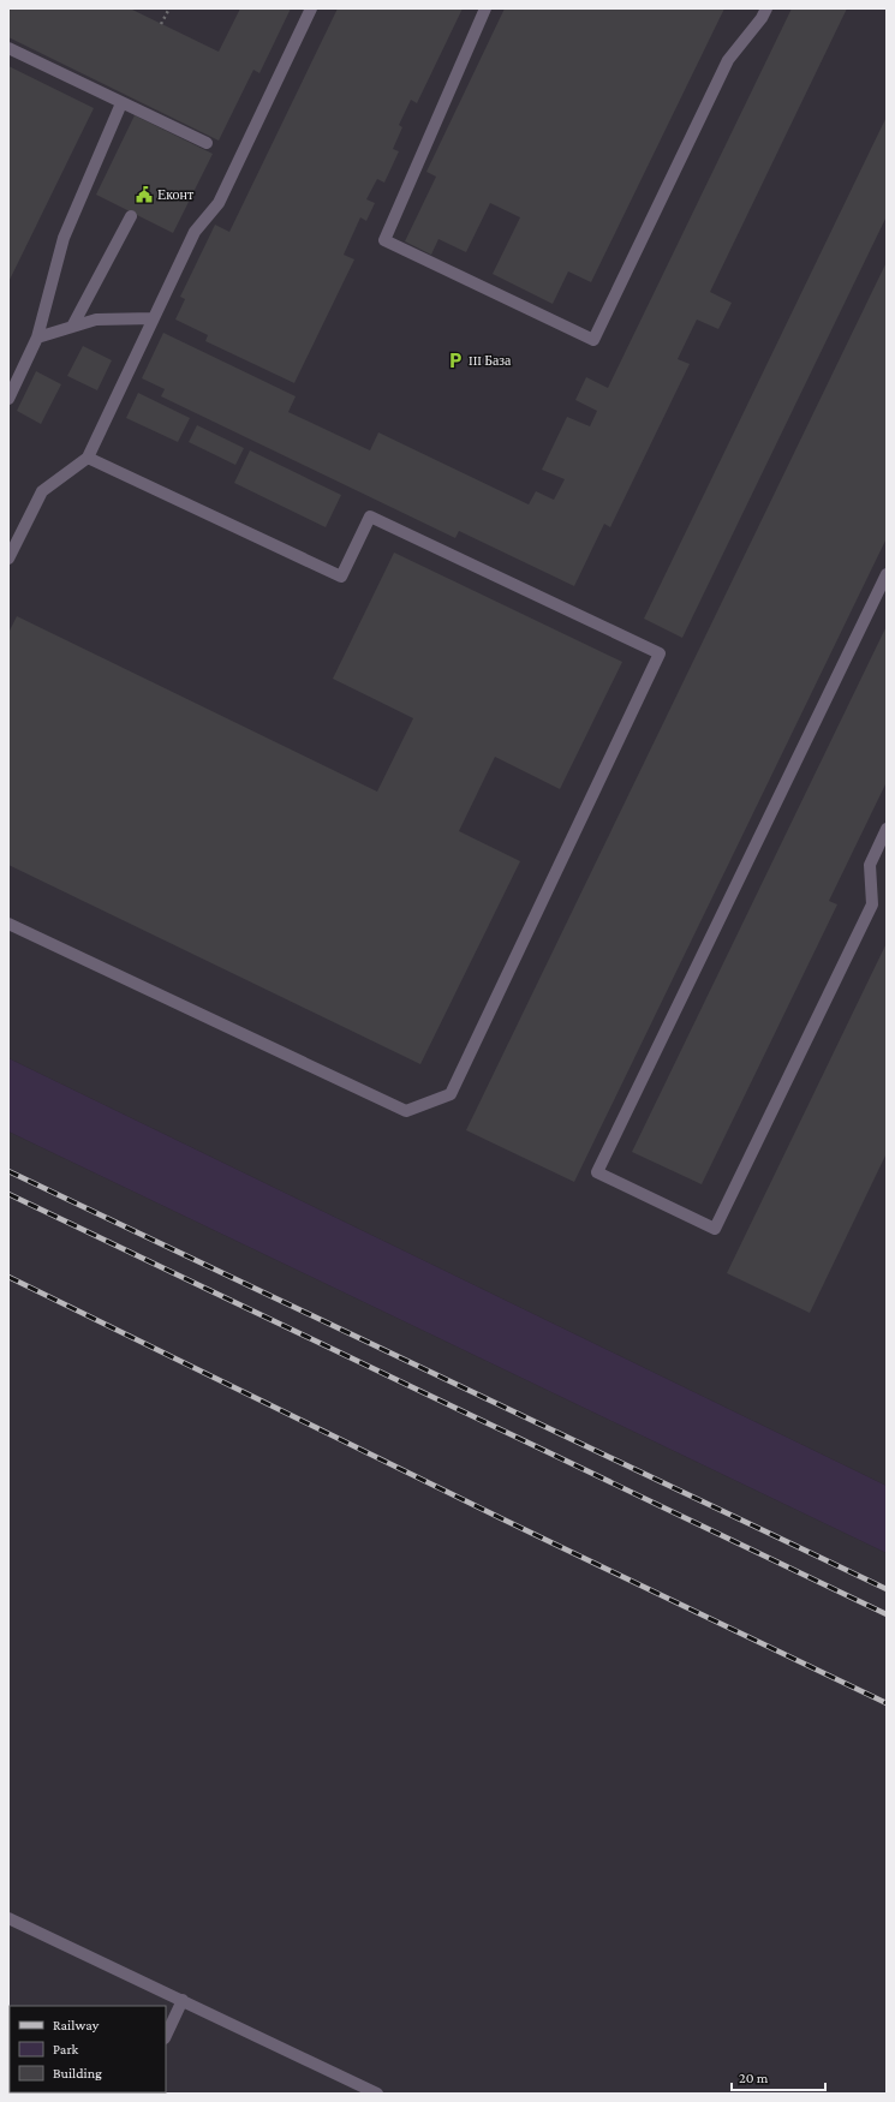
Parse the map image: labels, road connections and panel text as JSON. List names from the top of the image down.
{
  "places": {
    "public building": ["Еконт"],
    "parking": ["III База"]
  },
  "legend": ["Railway", "Park", "Building"],
  "scale_bar": "20 m"
}
